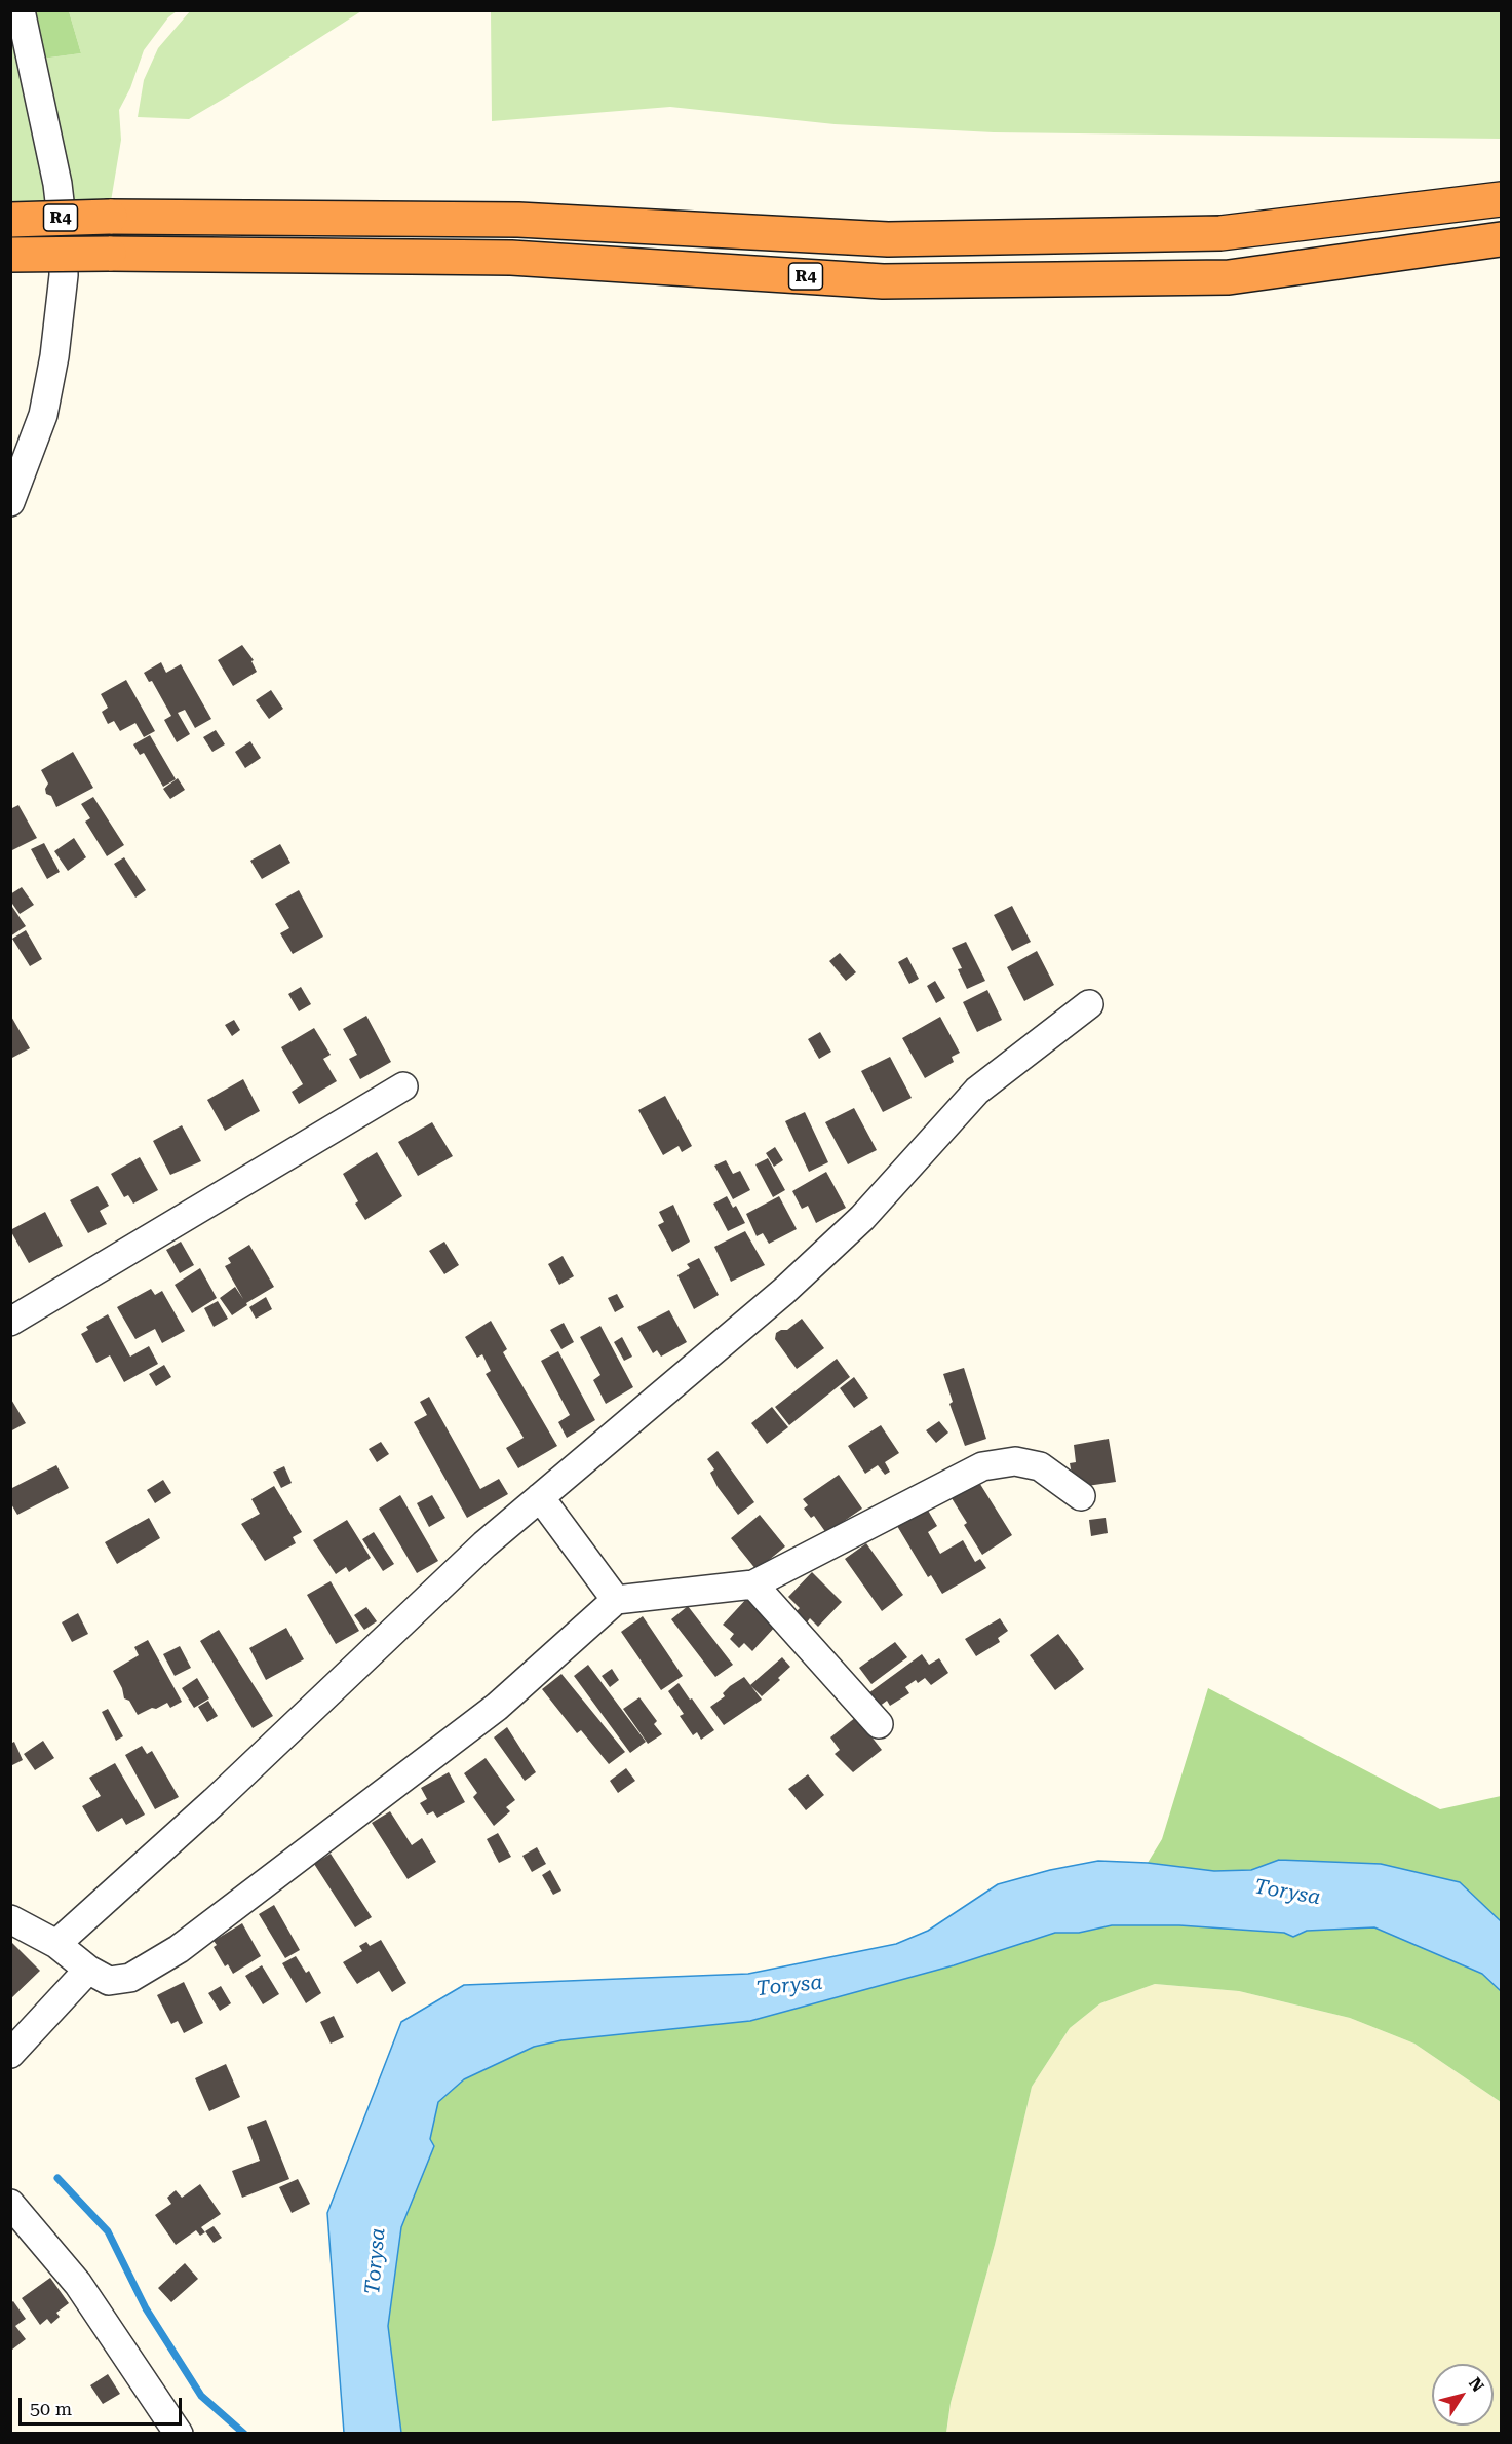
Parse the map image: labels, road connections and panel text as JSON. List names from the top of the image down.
{
  "streets": {
    "highway": ["R4"]
  },
  "water": ["Torysa"],
  "scale_bar": "50 m",
  "north": "top right"
}
